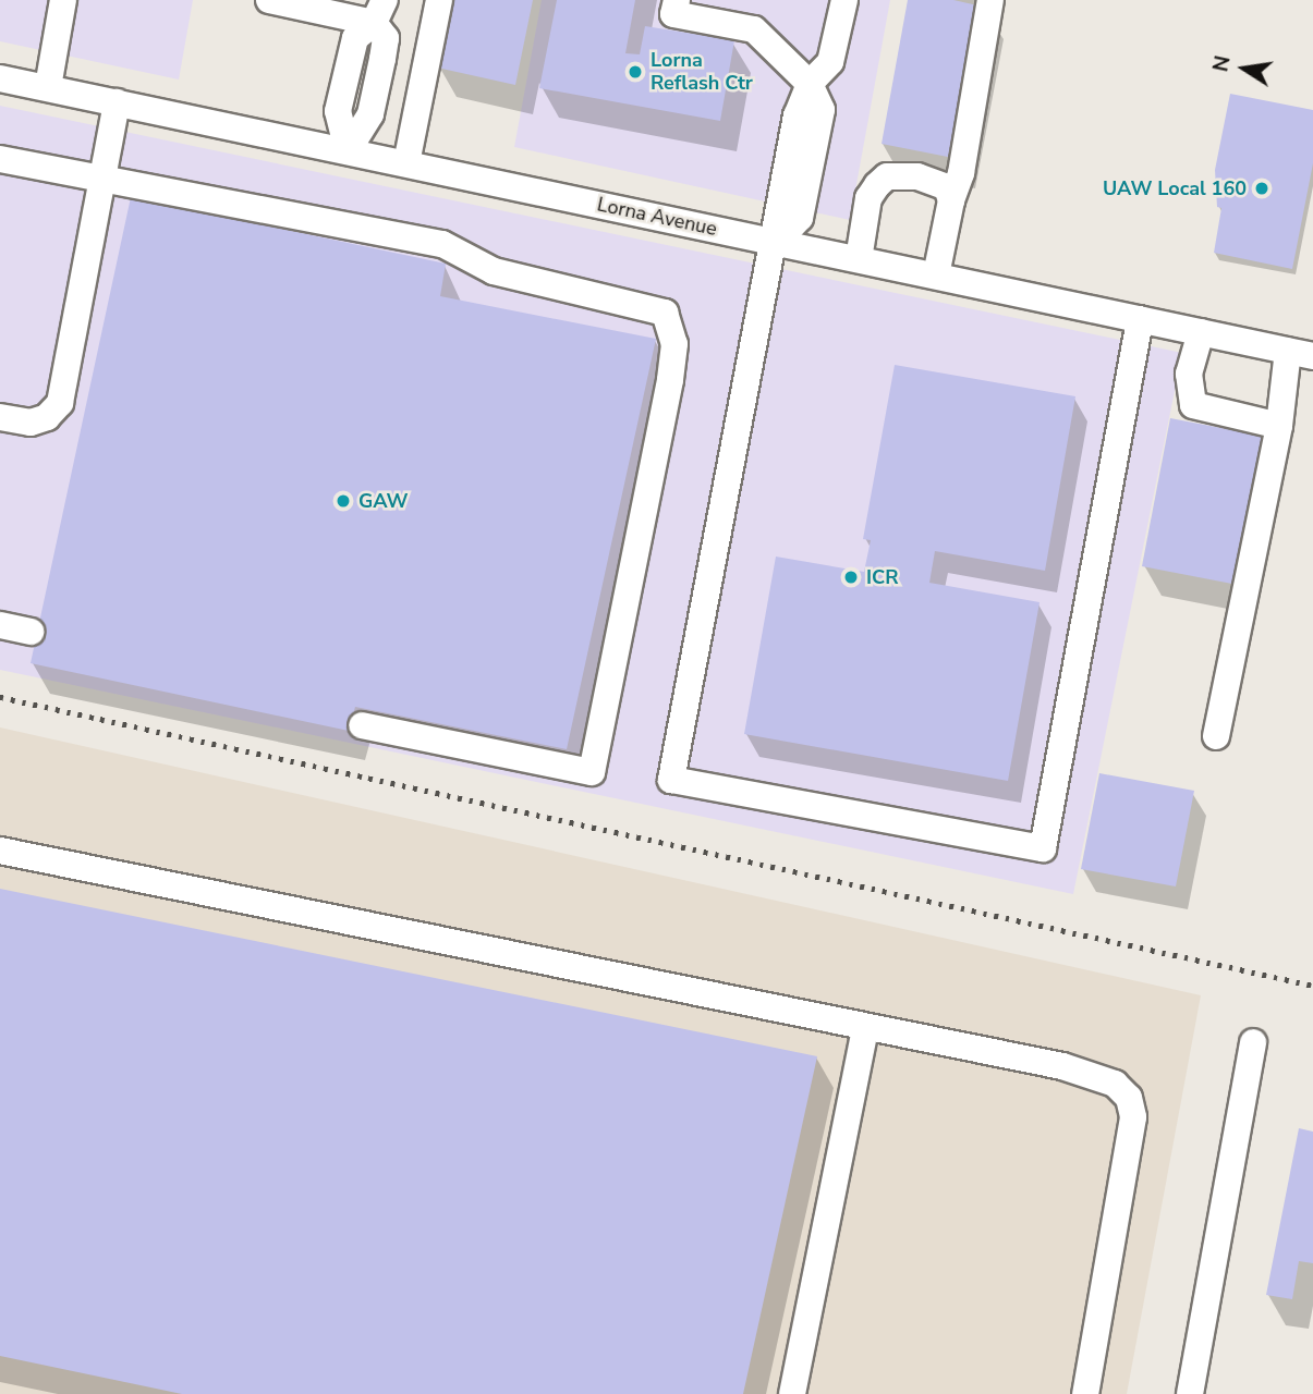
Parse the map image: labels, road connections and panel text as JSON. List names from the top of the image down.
{
  "streets": {
    "street": ["Lorna Avenue"]
  },
  "places": [
    "Lorna Reflash Ctr",
    "UAW Local 160",
    "GAW",
    "ICR"
  ],
  "north": "left"
}
